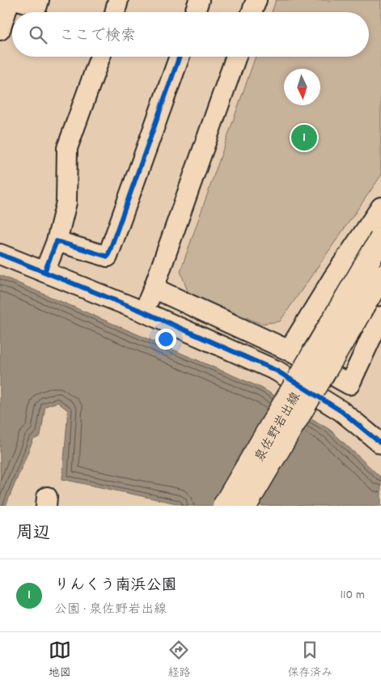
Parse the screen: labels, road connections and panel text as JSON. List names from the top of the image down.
{
  "streets": {
    "main road": ["泉佐野岩出線"]
  },
  "north": "bottom",
  "page": {
    "search": "ここで検索",
    "pins": "1",
    "heading": "周辺",
    "list": [
      {
        "mark": "1",
        "name": "りんくう南浜公園",
        "note": "公園 · 泉佐野岩出線",
        "value": "110 m"
      }
    ],
    "nav": ["地図", "経路", "保存済み"]
  }
}
